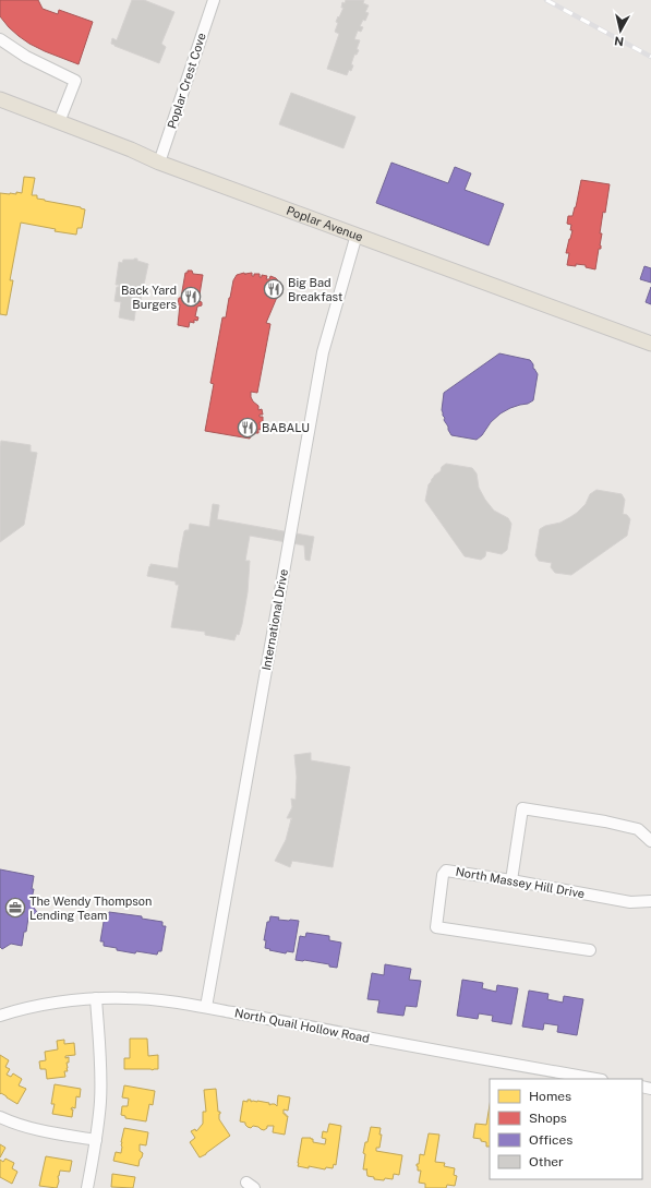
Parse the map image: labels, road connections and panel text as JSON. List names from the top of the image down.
{
  "streets": {
    "main road": ["Poplar Avenue"],
    "street": [
      "Poplar Crest Cove",
      "International Drive",
      "North Massey Hill Drive",
      "North Quail Hollow Road"
    ]
  },
  "crossings": [
    ["Poplar Crest Cove", "Poplar Avenue"],
    ["Poplar Avenue", "International Drive"],
    ["International Drive", "North Quail Hollow Road"]
  ],
  "places": {
    "restaurant": ["Big Bad Breakfast", "Back Yard Burgers", "BABALU"],
    "office": ["The Wendy Thompson Lending Team"]
  },
  "legend": [
    "Homes",
    "Shops",
    "Offices",
    "Other"
  ],
  "north": "bottom"
}
